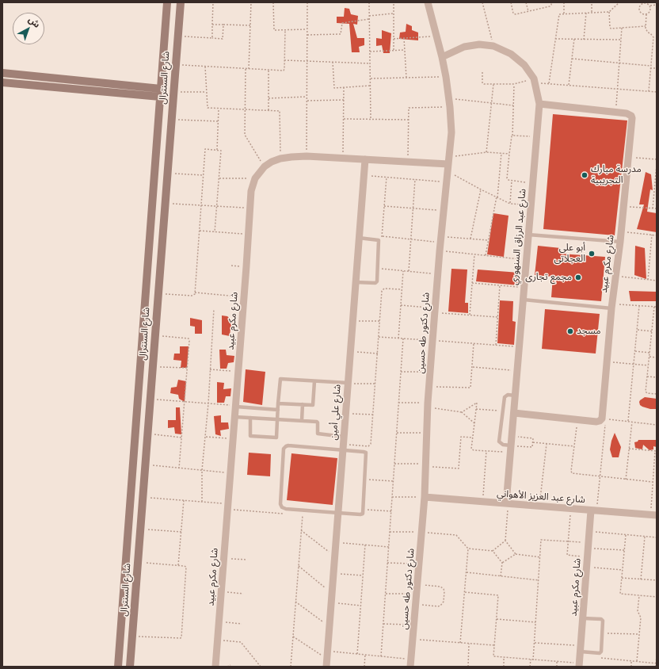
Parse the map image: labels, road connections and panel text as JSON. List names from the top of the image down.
{
  "streets": {
    "street": [
      "شارع السنترال",
      "شارع عبد الرزاق السنهوري",
      "شارع مكرم عبيد",
      "شارع دكتور طه حسين",
      "شارع علي أمين",
      "شارع عبد العزيز الأهواني"
    ]
  },
  "crossings": [
    ["شارع عبد الرزاق السنهوري", "شارع مكرم عبيد"],
    ["شارع عبد الرزاق السنهوري", "شارع دكتور طه حسين"],
    ["شارع عبد الرزاق السنهوري", "شارع عبد العزيز الأهواني"],
    ["شارع مكرم عبيد", "شارع دكتور طه حسين"],
    ["شارع مكرم عبيد", "شارع علي أمين"],
    ["شارع مكرم عبيد", "شارع عبد العزيز الأهواني"],
    ["شارع دكتور طه حسين", "شارع عبد العزيز الأهواني"]
  ],
  "places": [
    "مدرسة مبارك التجريبية",
    "أبو على العجلاتى",
    "مجمع تجارى",
    "مسجد"
  ],
  "north": "top right"
}
